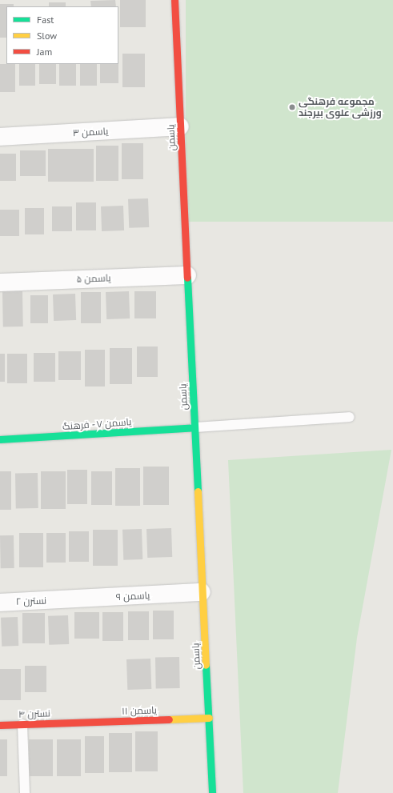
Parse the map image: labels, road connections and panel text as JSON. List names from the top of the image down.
{
  "streets": {
    "street": [
      "یاسمن ۳",
      "یاسمن",
      "یاسمن ۵",
      "یاسمن ۷ - فرهنگ",
      "یاسمن ۹",
      "نسترن ۲",
      "یاسمن ۱۱",
      "نسترن ۴"
    ]
  },
  "crossings": [
    ["یاسمن ۳", "یاسمن"],
    ["یاسمن", "یاسمن ۵"],
    ["یاسمن", "یاسمن ۷ - فرهنگ"],
    ["یاسمن", "یاسمن ۹"],
    ["یاسمن", "یاسمن ۱۱"],
    ["یاسمن ۹", "نسترن ۲"],
    ["یاسمن ۱۱", "نسترن ۴"]
  ],
  "places": ["مجموعه فرهنگی ورزشی علوی بیرجند"],
  "legend": ["Fast", "Slow", "Jam"]
}
